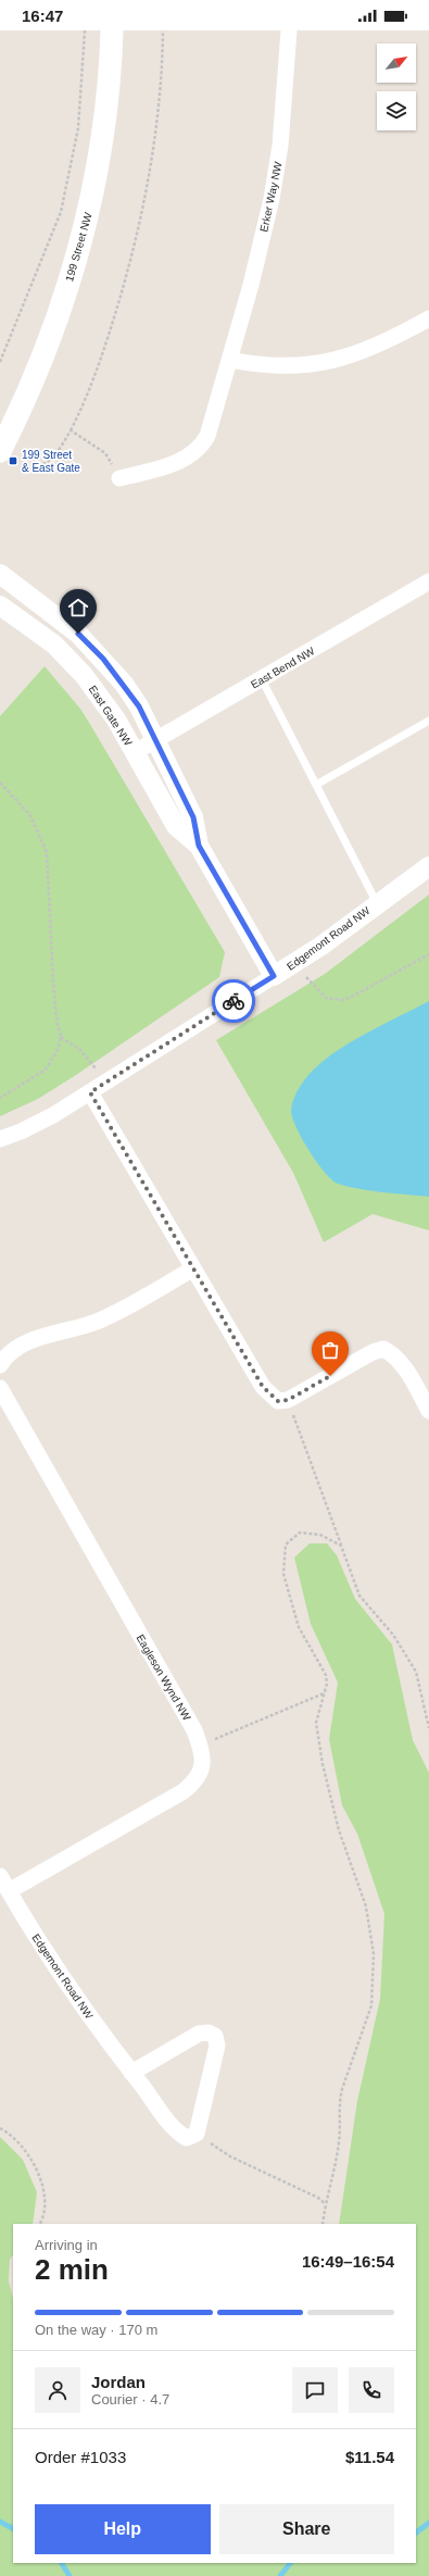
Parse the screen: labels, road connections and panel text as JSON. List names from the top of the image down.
{
  "streets": {
    "main road": ["199 Street NW"],
    "street": [
      "Erker Way NW",
      "East Bend NW",
      "East Gate NW",
      "Edgemont Road NW",
      "Eagleson Wynd NW"
    ]
  },
  "crossings": [
    ["East Bend NW", "East Gate NW"],
    ["East Gate NW", "Edgemont Road NW"],
    ["Edgemont Road NW", "Eagleson Wynd NW"]
  ],
  "places": {
    "transit": ["199 Street & East Gate"]
  },
  "north": "top right",
  "page": {
    "status": "16:47",
    "heading": ["2 min", "Arriving in", "16:49–16:54"],
    "panel": [
      "Jordan",
      "Courier · 4.7",
      "Order #1033",
      "$11.54"
    ],
    "bar": "On the way · 170 m",
    "buttons": ["Help", "Share"]
  }
}
